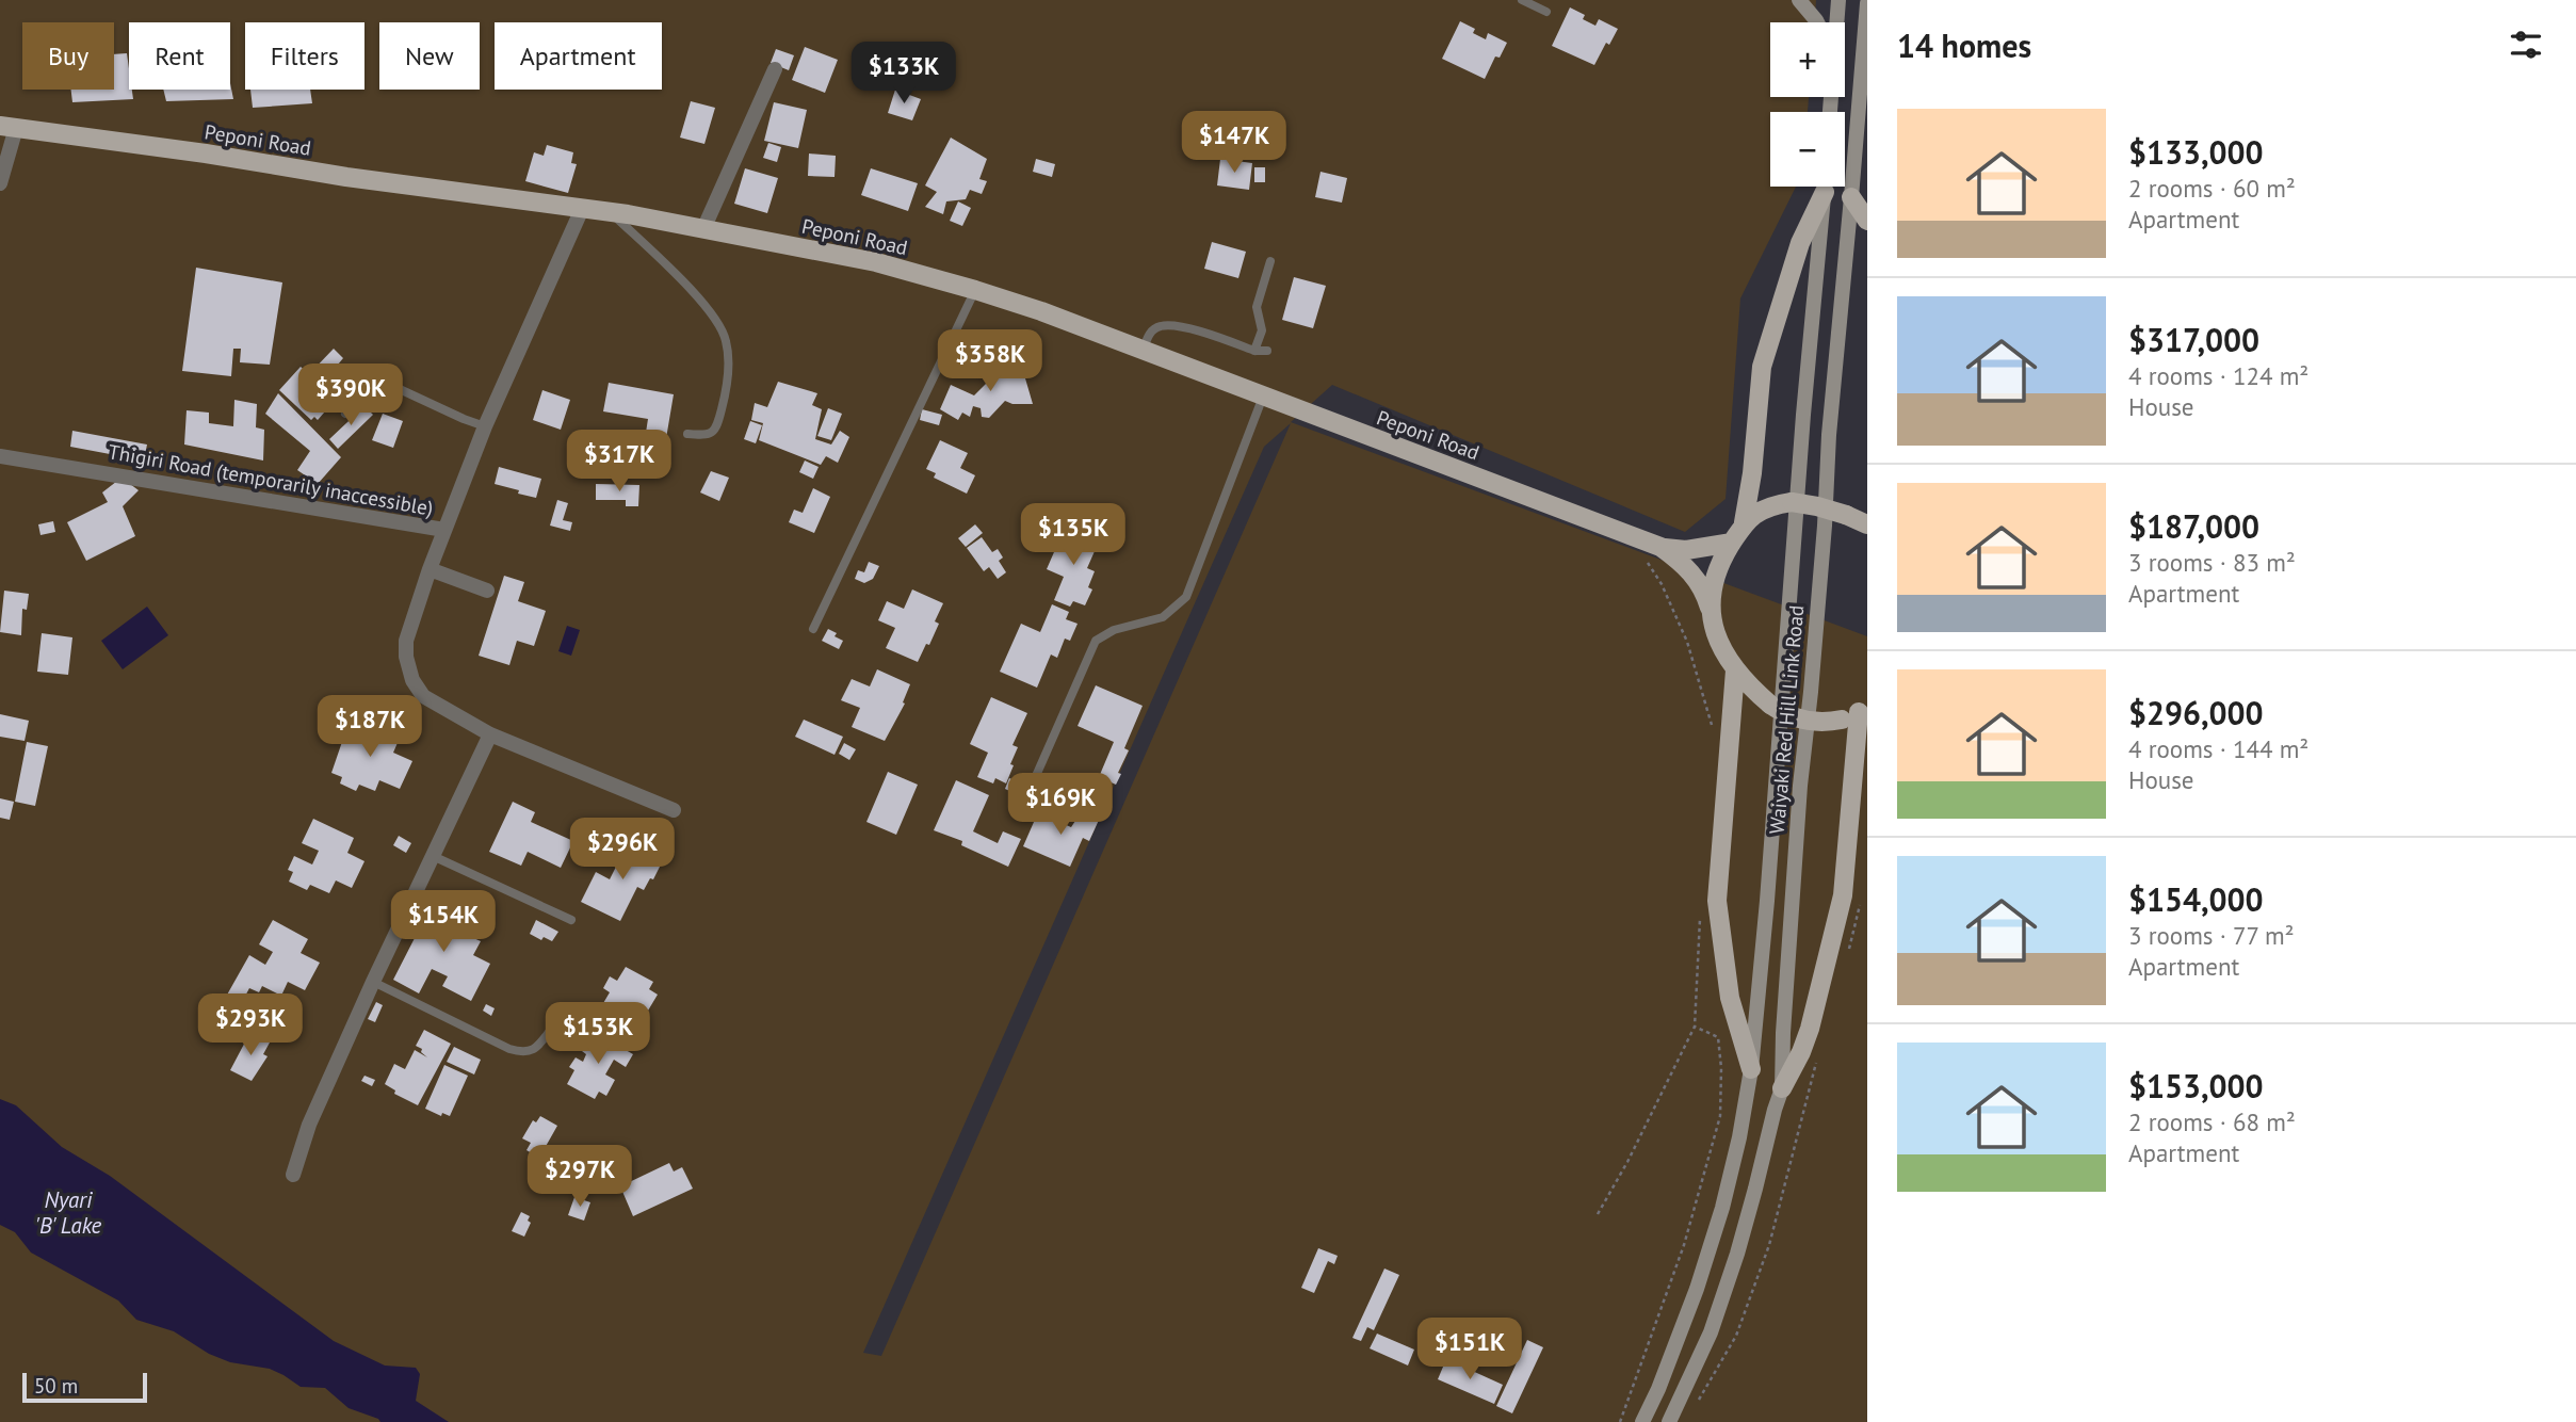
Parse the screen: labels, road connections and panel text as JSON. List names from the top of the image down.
{
  "streets": {
    "main road": ["Peponi Road", "Waiyaki Red Hill Link Road"],
    "street": ["Thigiri Road (temporarily inaccessible)"]
  },
  "water": ["Nyari 'B' Lake"],
  "scale_bar": "50 m",
  "page": {
    "heading": "14 homes",
    "map_buttons": ["+", "−"],
    "chip": [
      "Buy",
      "Rent",
      "Filters",
      "New",
      "Apartment"
    ],
    "price": [
      "$133K",
      "$147K",
      "$358K",
      "$390K",
      "$317K",
      "$135K",
      "$187K",
      "$169K",
      "$296K",
      "$154K",
      "$293K",
      "$153K",
      "$297K",
      "$151K"
    ],
    "list": [
      {
        "name": "$133,000",
        "note": "2 rooms · 60 m² · Apartment"
      },
      {
        "name": "$317,000",
        "note": "4 rooms · 124 m² · House"
      },
      {
        "name": "$187,000",
        "note": "3 rooms · 83 m² · Apartment"
      },
      {
        "name": "$296,000",
        "note": "4 rooms · 144 m² · House"
      },
      {
        "name": "$154,000",
        "note": "3 rooms · 77 m² · Apartment"
      },
      {
        "name": "$153,000",
        "note": "2 rooms · 68 m² · Apartment"
      }
    ],
    "scale": "50 m"
  }
}
